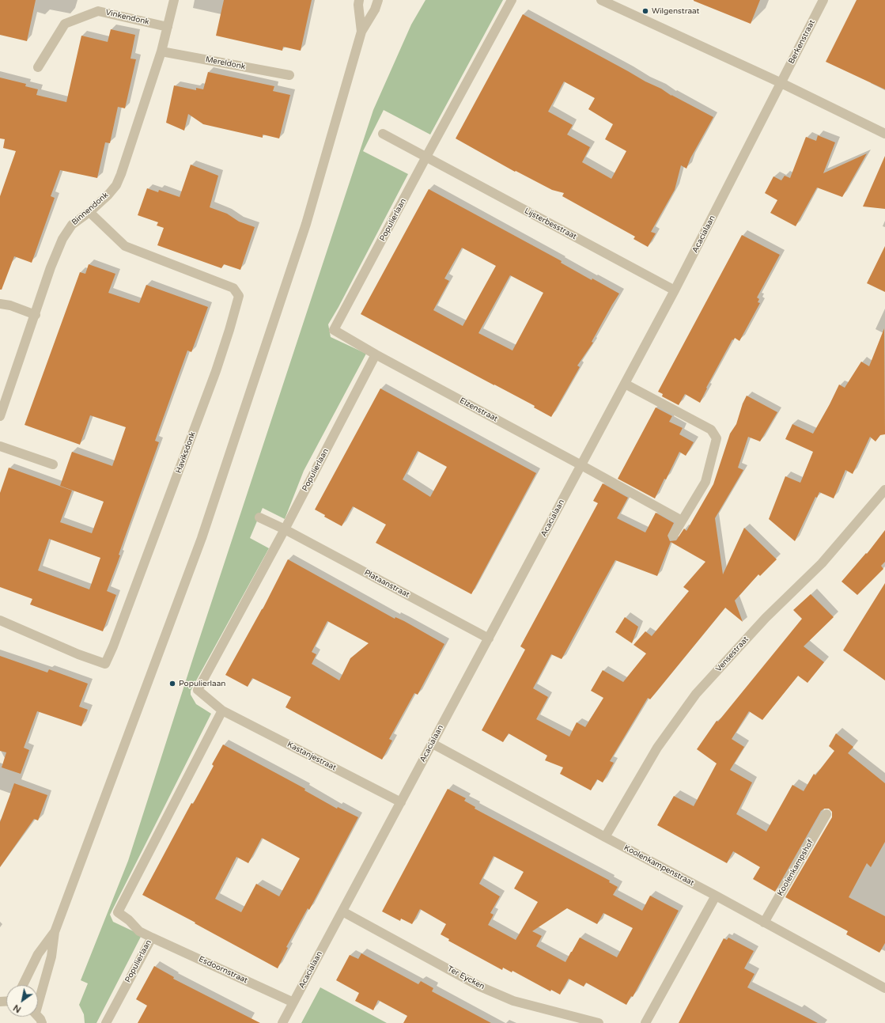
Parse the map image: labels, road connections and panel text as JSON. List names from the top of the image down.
{
  "streets": {
    "street": [
      "Vinkendonk",
      "Berkenstraat",
      "Mereldonk",
      "Binnendonk",
      "Populierlaan",
      "Lijsterbesstraat",
      "Acacialaan",
      "Elzenstraat",
      "Haviksdonk",
      "Plataanstraat",
      "Vensestraat",
      "Kastanjestraat",
      "Koolenkampenstraat",
      "Koolenkampshof",
      "Esdoornstraat",
      "Ter Eycken"
    ]
  },
  "crossings": [
    ["Vinkendonk", "Binnendonk"],
    ["Berkenstraat", "Acacialaan"],
    ["Mereldonk", "Binnendonk"],
    ["Binnendonk", "Haviksdonk"],
    ["Populierlaan", "Lijsterbesstraat"],
    ["Populierlaan", "Elzenstraat"],
    ["Populierlaan", "Plataanstraat"],
    ["Populierlaan", "Kastanjestraat"],
    ["Populierlaan", "Esdoornstraat"],
    ["Lijsterbesstraat", "Acacialaan"],
    ["Acacialaan", "Elzenstraat"],
    ["Acacialaan", "Plataanstraat"],
    ["Acacialaan", "Kastanjestraat"],
    ["Acacialaan", "Koolenkampenstraat"],
    ["Acacialaan", "Esdoornstraat"],
    ["Acacialaan", "Ter Eycken"],
    ["Vensestraat", "Koolenkampenstraat"],
    ["Koolenkampenstraat", "Koolenkampshof"]
  ],
  "places": ["Wilgenstraat", "Populierlaan"],
  "north": "bottom left"
}
